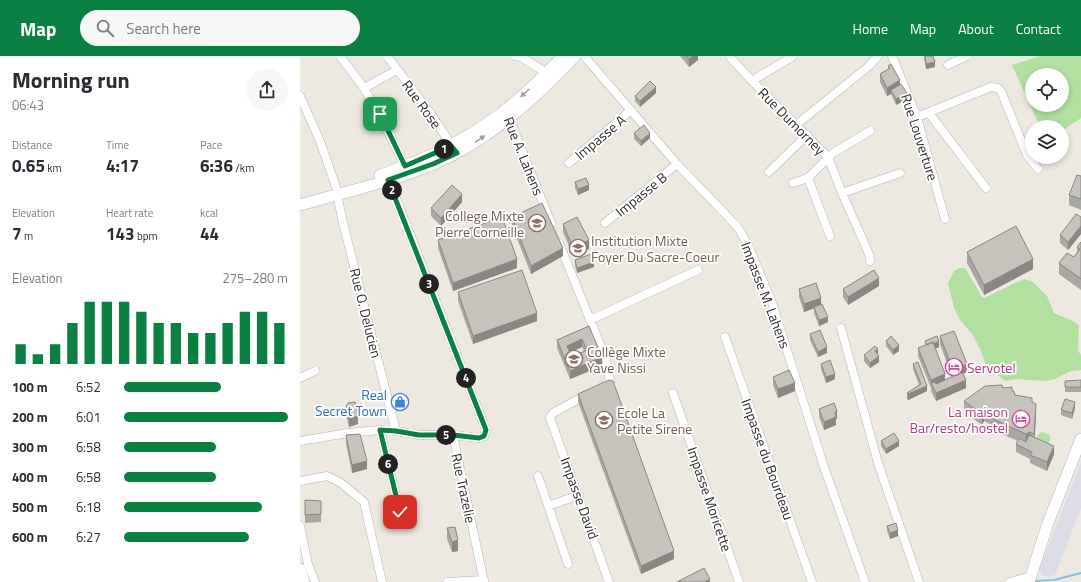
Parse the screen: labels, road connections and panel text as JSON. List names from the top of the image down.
{
  "streets": {
    "street": [
      "Rue Rose",
      "Rue Dumorney",
      "Impasse A",
      "Rue Louverture",
      "Rue A. Lahens",
      "Impasse B",
      "Impasse M. Lahens",
      "Rue O. Delucien",
      "Impasse du Bourdeau",
      "Rue Trazelie",
      "Impasse David",
      "Impasse Moricette"
    ]
  },
  "crossings": [
    ["Impasse A", "Impasse M. Lahens"],
    ["Rue A. Lahens", "Impasse David"],
    ["Impasse B", "Impasse M. Lahens"]
  ],
  "places": {
    "school or university": [
      "College Mixte Pierre Corneille",
      "Institution Mixte Foyer Du Sacre-Coeur",
      "Collège Mixte Yave Nissi",
      "Ecole La Petite Sirene"
    ],
    "hotel": ["Servotel", "La maison Bar/resto/hostel"],
    "shop": ["Real Secret Town"]
  },
  "page": {
    "header": "Map",
    "search": "Search here",
    "nav": [
      "Home",
      "Map",
      "About",
      "Contact"
    ],
    "heading": ["Morning run", "06:43"],
    "stats": [
      ["Distance", "0.65 km"],
      ["Time", "4:17"],
      ["Pace", "6:36 /km"],
      ["Elevation", "7 m"],
      ["Heart rate", "143 bpm"],
      ["kcal", "44"]
    ],
    "pins": [
      "1",
      "2",
      "3",
      "4",
      "5",
      "6"
    ],
    "chart": ["Elevation", "275–280 m"],
    "list": [
      {
        "name": "100 m",
        "note": "6:52"
      },
      {
        "name": "200 m",
        "note": "6:01"
      },
      {
        "name": "300 m",
        "note": "6:58"
      },
      {
        "name": "400 m",
        "note": "6:58"
      },
      {
        "name": "500 m",
        "note": "6:18"
      },
      {
        "name": "600 m",
        "note": "6:27"
      }
    ]
  }
}
